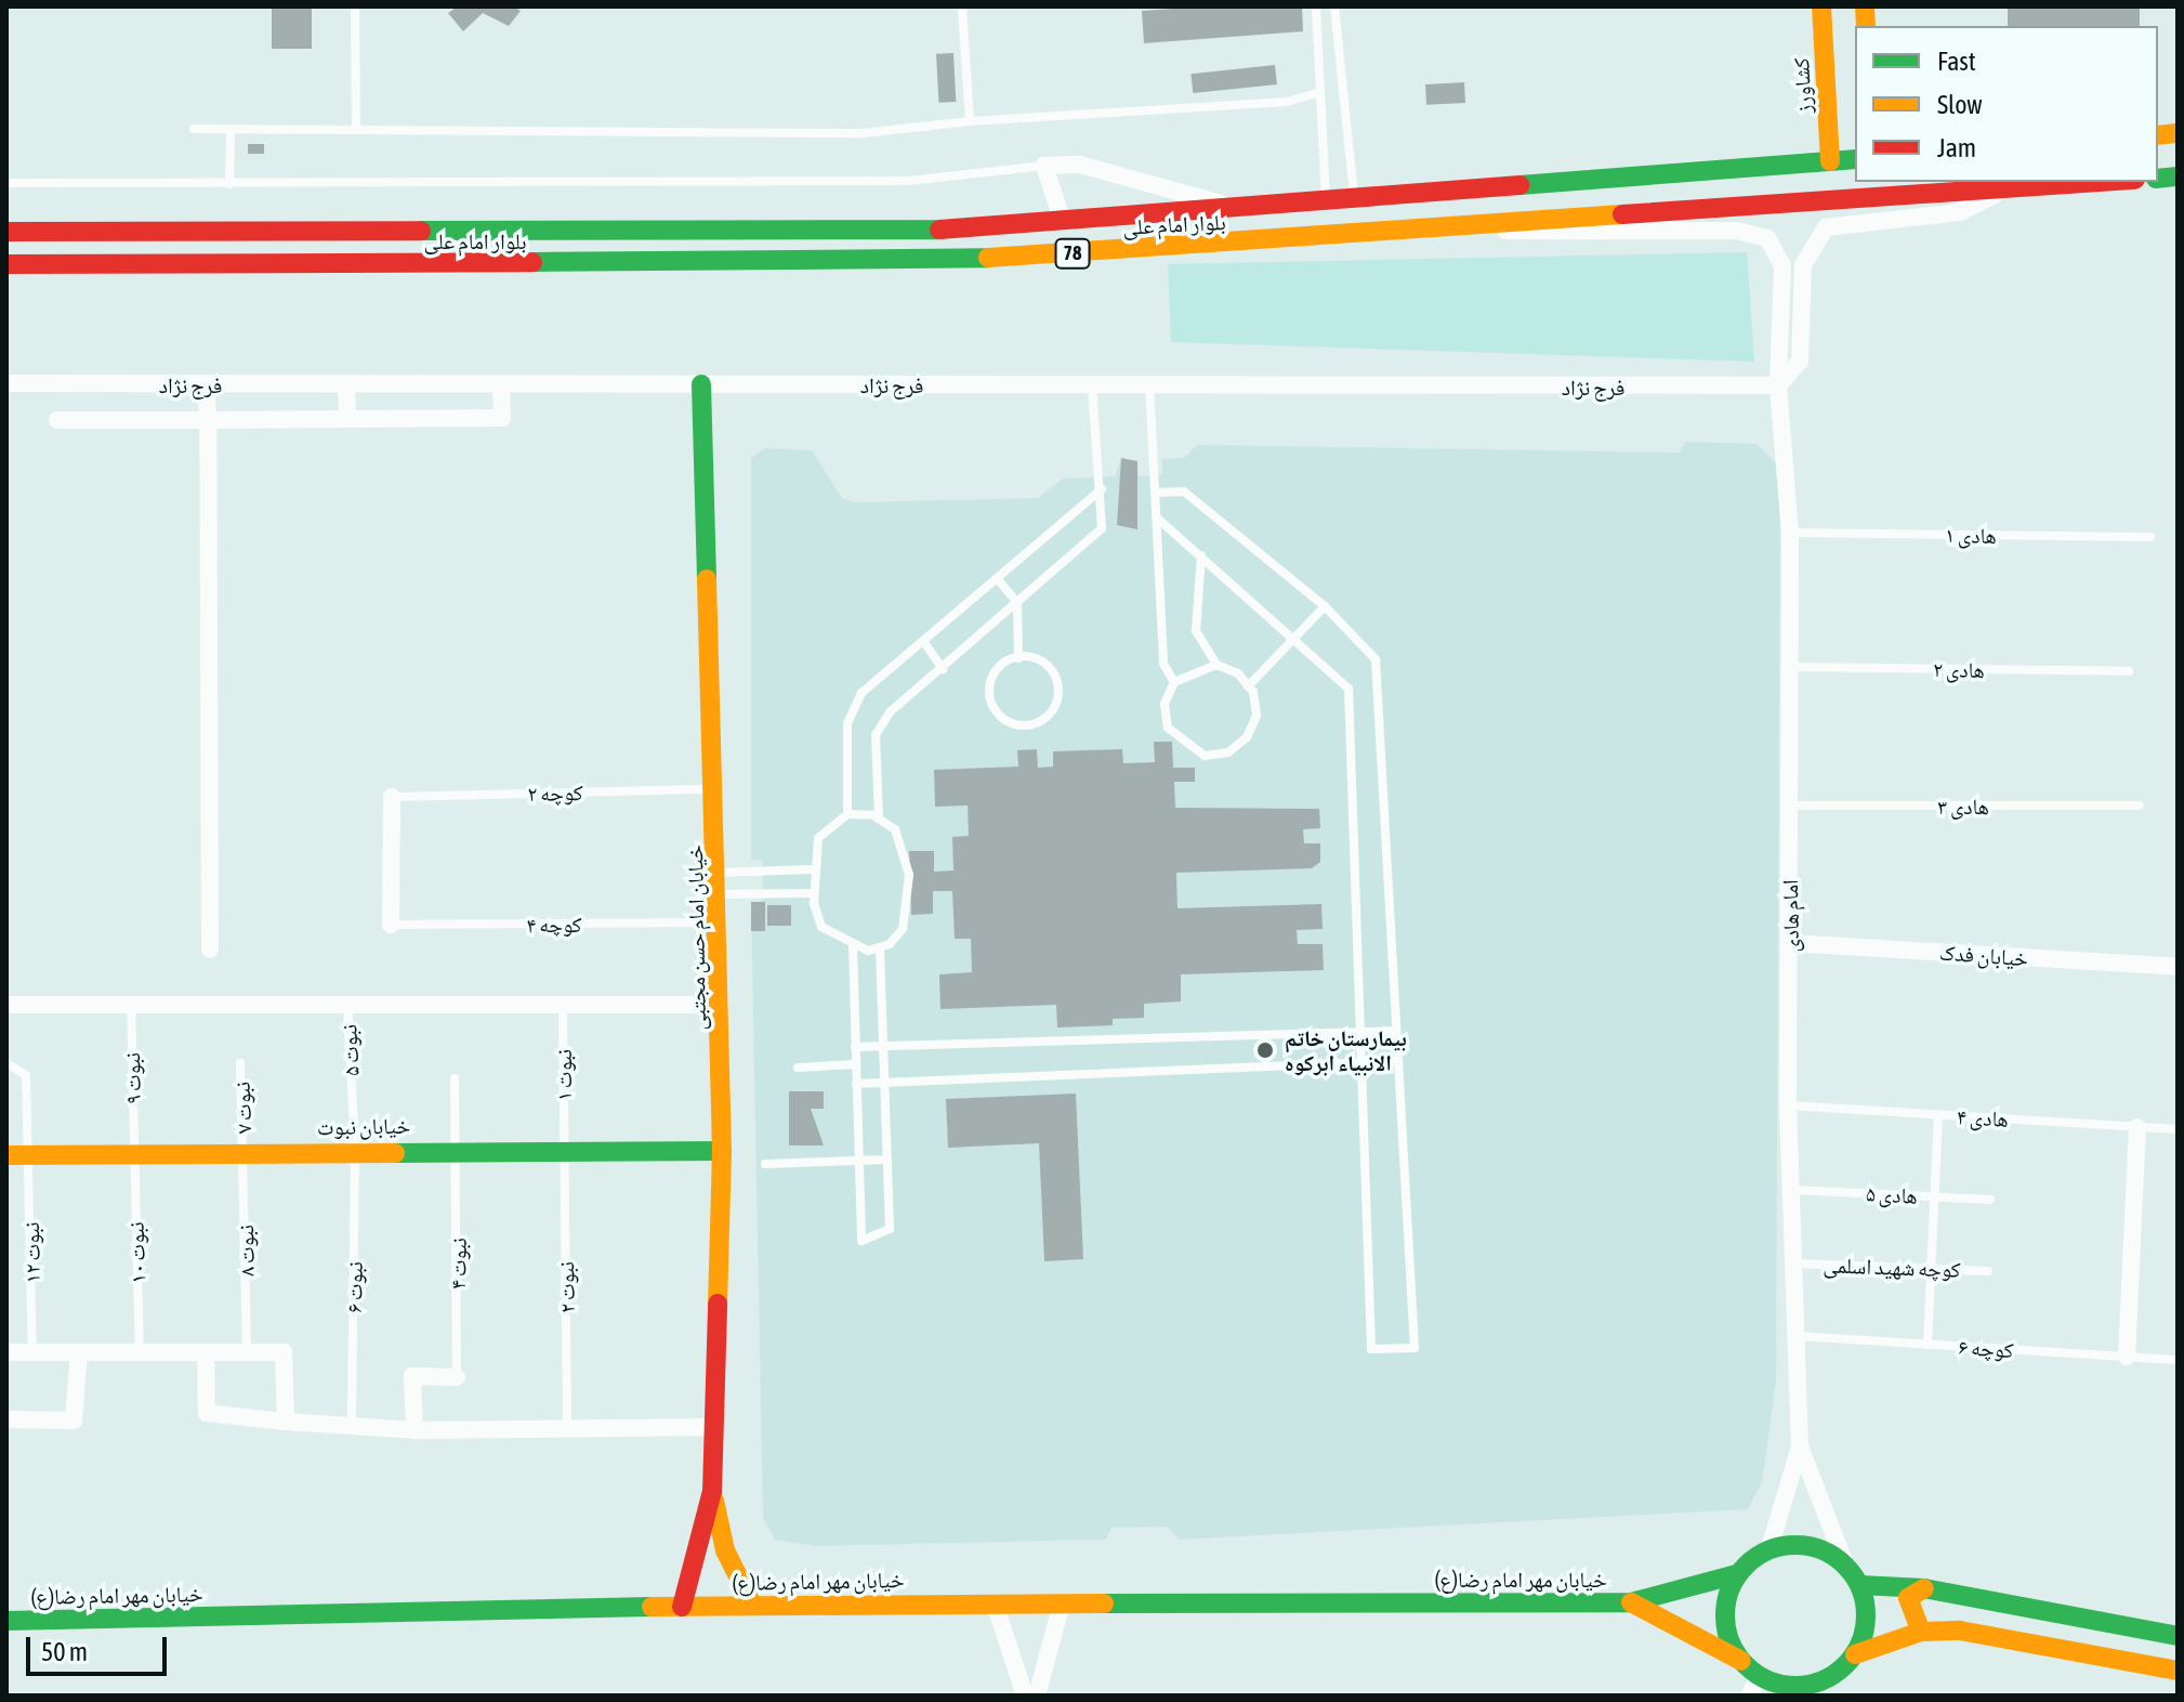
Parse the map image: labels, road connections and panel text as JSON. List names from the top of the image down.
{
  "streets": {
    "street": [
      "کشاورز",
      "بلوار امام علی",
      "78",
      "فرج نژاد",
      "امام هادی",
      "خیابان امام حسن مجتبی",
      "خیابان فدک",
      "خیابان نبوت",
      "خیابان مهر امام رضا(ع)"
    ],
    "lane": [
      "هادی ۱",
      "هادی ۲",
      "کوچه ۲",
      "هادی ۳",
      "کوچه ۴",
      "نبوت ۵",
      "نبوت ۱",
      "نبوت ۹",
      "نبوت ۷",
      "هادی ۴",
      "هادی ۵",
      "نبوت ۸",
      "نبوت ۱۲",
      "نبوت ۱۰",
      "نبوت ۴",
      "کوچه شهید اسلمی",
      "نبوت ۶",
      "نبوت ۲",
      "کوچه ۶"
    ]
  },
  "crossings": [
    ["کشاورز", "بلوار امام علی"],
    ["بلوار امام علی", "امام هادی"],
    ["فرج نژاد", "امام هادی"],
    ["فرج نژاد", "خیابان امام حسن مجتبی"],
    ["هادی ۱", "امام هادی"],
    ["هادی ۲", "امام هادی"],
    ["کوچه ۲", "خیابان امام حسن مجتبی"],
    ["هادی ۳", "امام هادی"],
    ["امام هادی", "خیابان فدک"],
    ["امام هادی", "هادی ۴"],
    ["امام هادی", "هادی ۵"],
    ["امام هادی", "کوچه شهید اسلمی"],
    ["امام هادی", "کوچه ۶"],
    ["کوچه ۴", "خیابان امام حسن مجتبی"],
    ["خیابان امام حسن مجتبی", "خیابان نبوت"],
    ["خیابان امام حسن مجتبی", "خیابان مهر امام رضا(ع)"],
    ["نبوت ۵", "خیابان نبوت"],
    ["نبوت ۵", "نبوت ۶"],
    ["نبوت ۱", "خیابان نبوت"],
    ["نبوت ۱", "نبوت ۲"],
    ["نبوت ۹", "خیابان نبوت"],
    ["نبوت ۹", "نبوت ۱۰"],
    ["نبوت ۷", "خیابان نبوت"],
    ["نبوت ۷", "نبوت ۸"],
    ["خیابان نبوت", "نبوت ۸"],
    ["خیابان نبوت", "نبوت ۱۲"],
    ["خیابان نبوت", "نبوت ۱۰"],
    ["خیابان نبوت", "نبوت ۴"],
    ["خیابان نبوت", "نبوت ۶"],
    ["خیابان نبوت", "نبوت ۲"]
  ],
  "places": ["بیمارستان خاتم الانبیاء ابرکوه"],
  "legend": ["Fast", "Slow", "Jam"],
  "scale_bar": "50 m"
}
